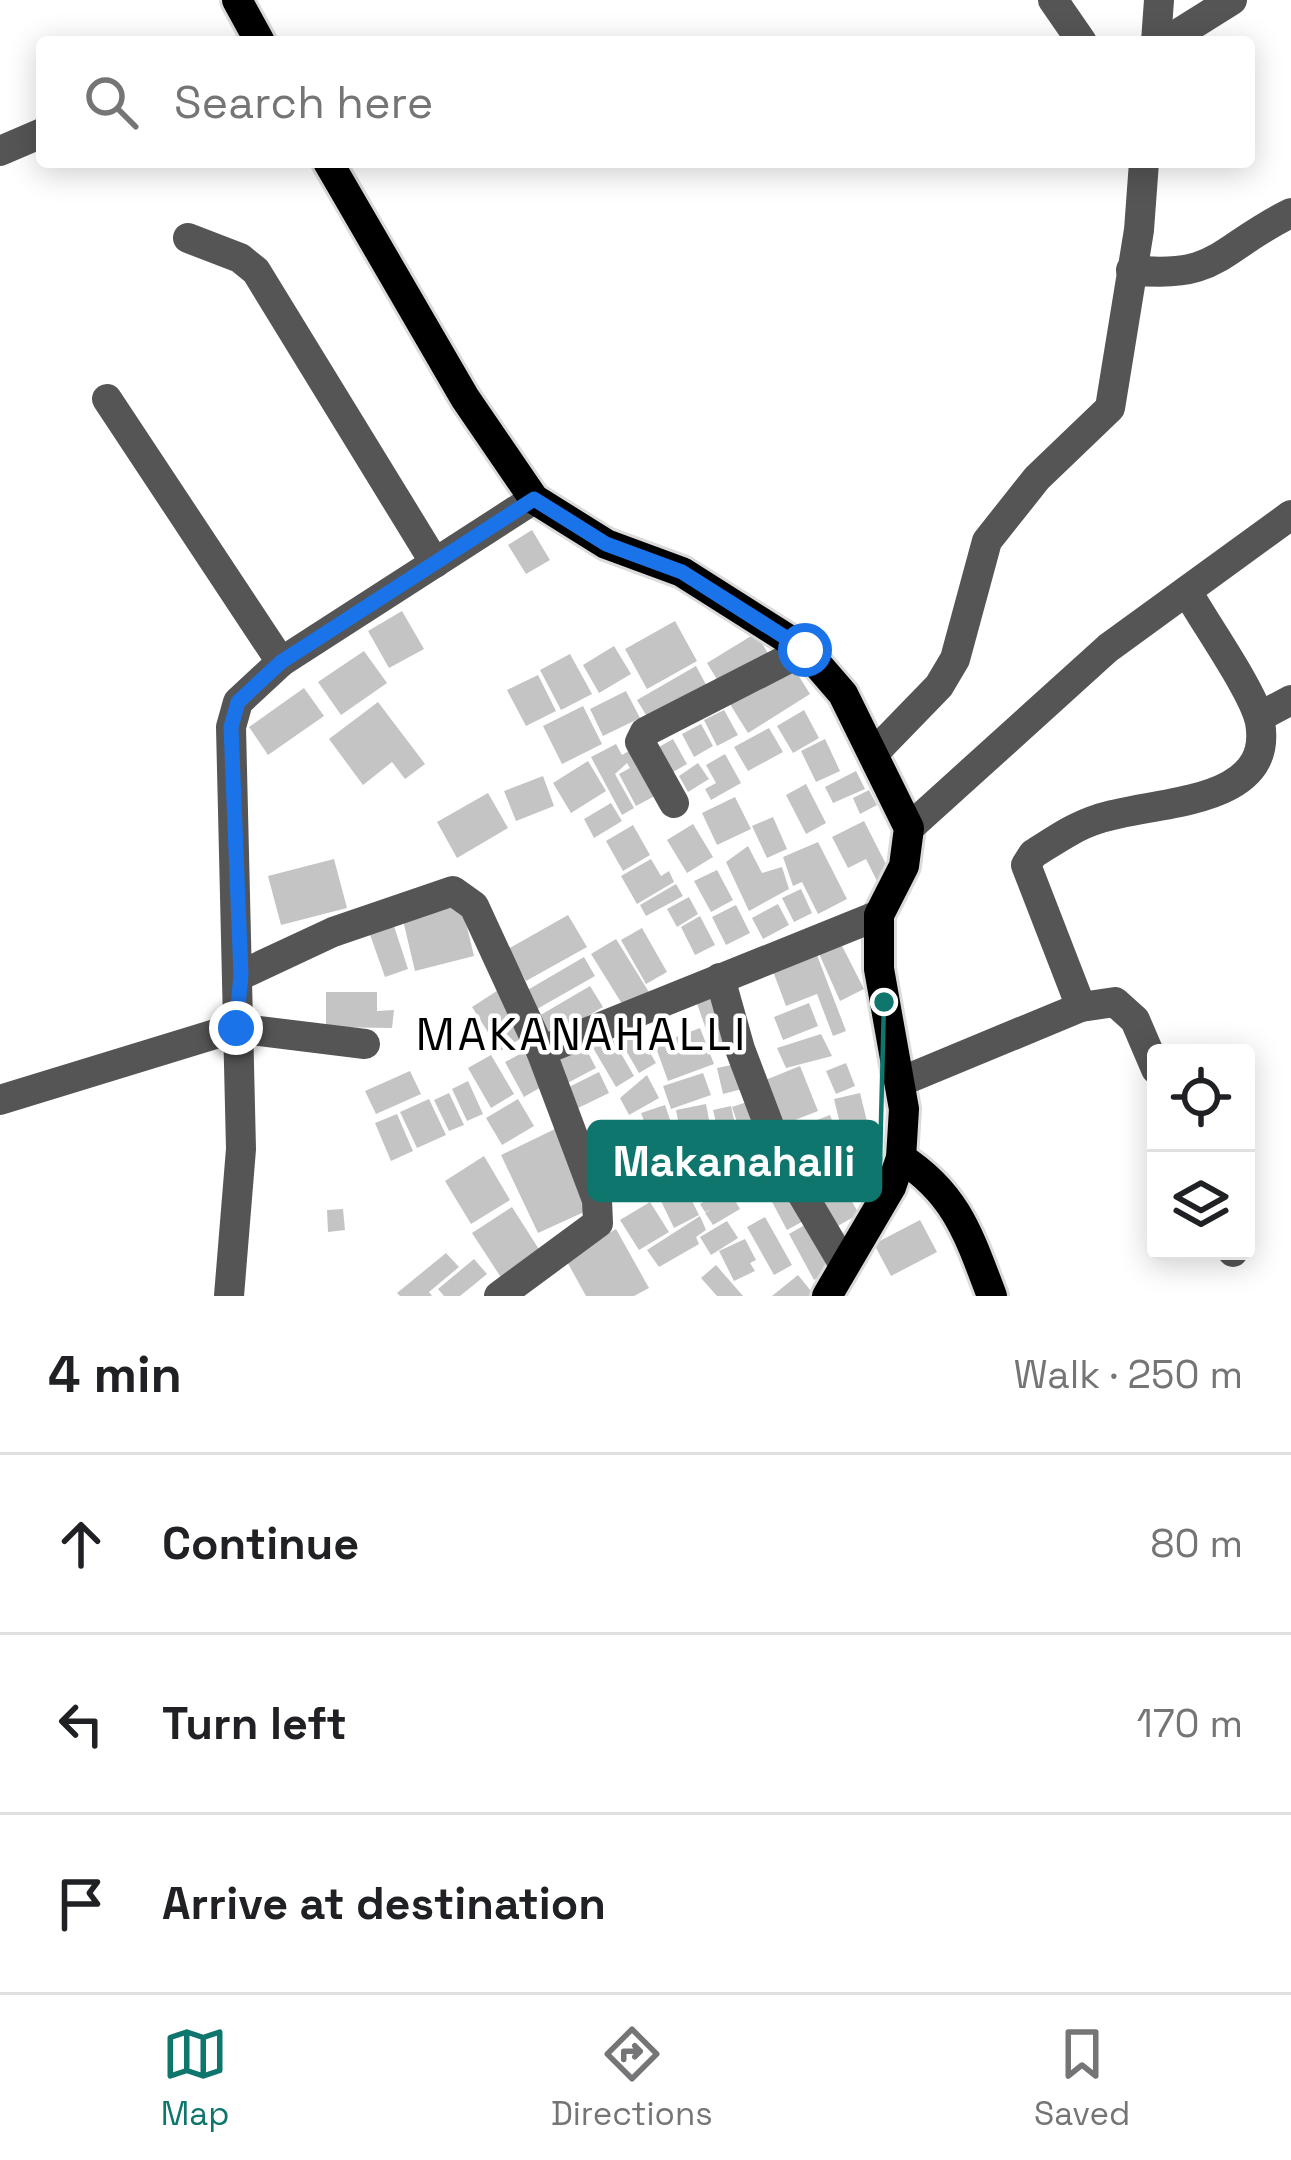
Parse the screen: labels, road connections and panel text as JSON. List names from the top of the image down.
{
  "districts": ["MAKANAHALLI"],
  "places": ["Makanahalli"],
  "page": {
    "search": "Search here",
    "heading": ["4 min", "Walk · 250 m"],
    "list": [
      ["Continue", "80 m"],
      ["Turn left", "170 m"],
      "Arrive at destination"
    ],
    "nav": ["Map", "Directions", "Saved"]
  }
}
